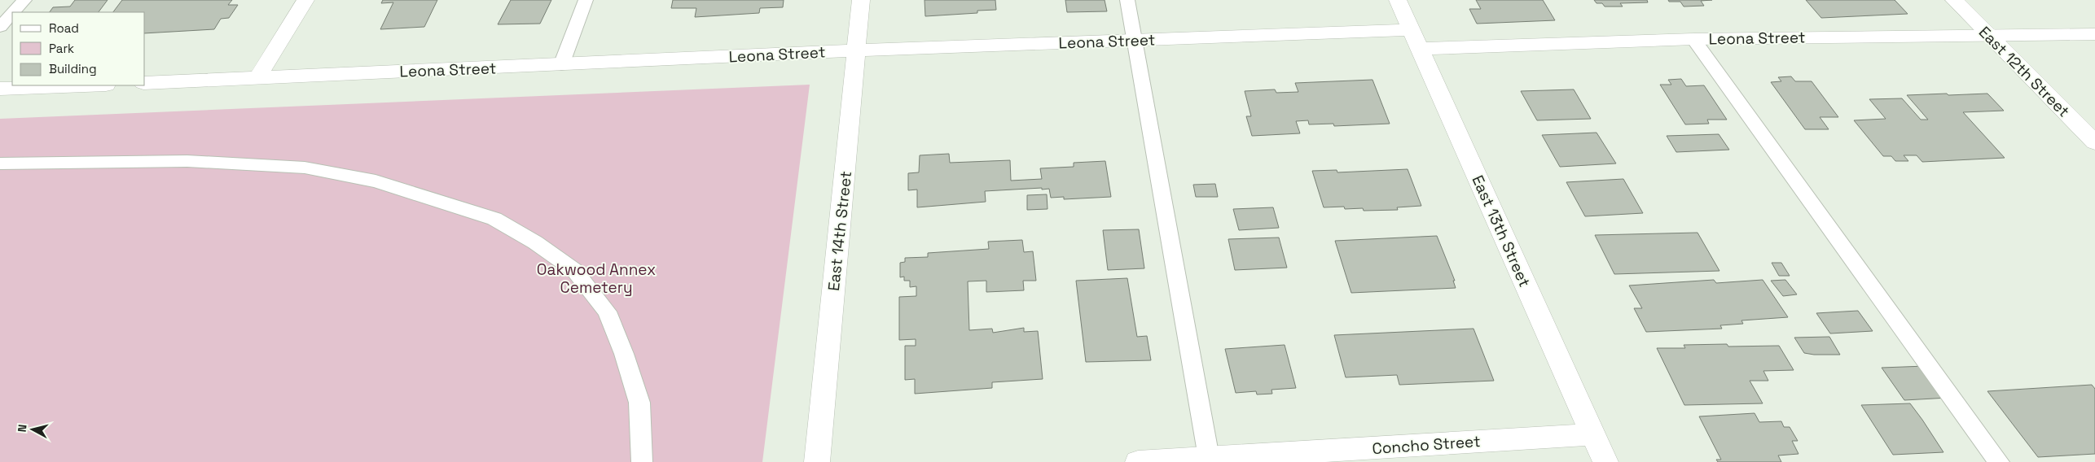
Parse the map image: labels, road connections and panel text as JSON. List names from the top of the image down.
{
  "streets": {
    "street": [
      "Leona Street",
      "East 12th Street",
      "East 14th Street",
      "East 13th Street",
      "Concho Street"
    ]
  },
  "crossings": [
    ["Leona Street", "East 12th Street"],
    ["Leona Street", "East 14th Street"],
    ["Leona Street", "East 13th Street"],
    ["East 13th Street", "Concho Street"]
  ],
  "parks": ["Oakwood Annex Cemetery"],
  "legend": ["Road", "Park", "Building"],
  "north": "left"
}
